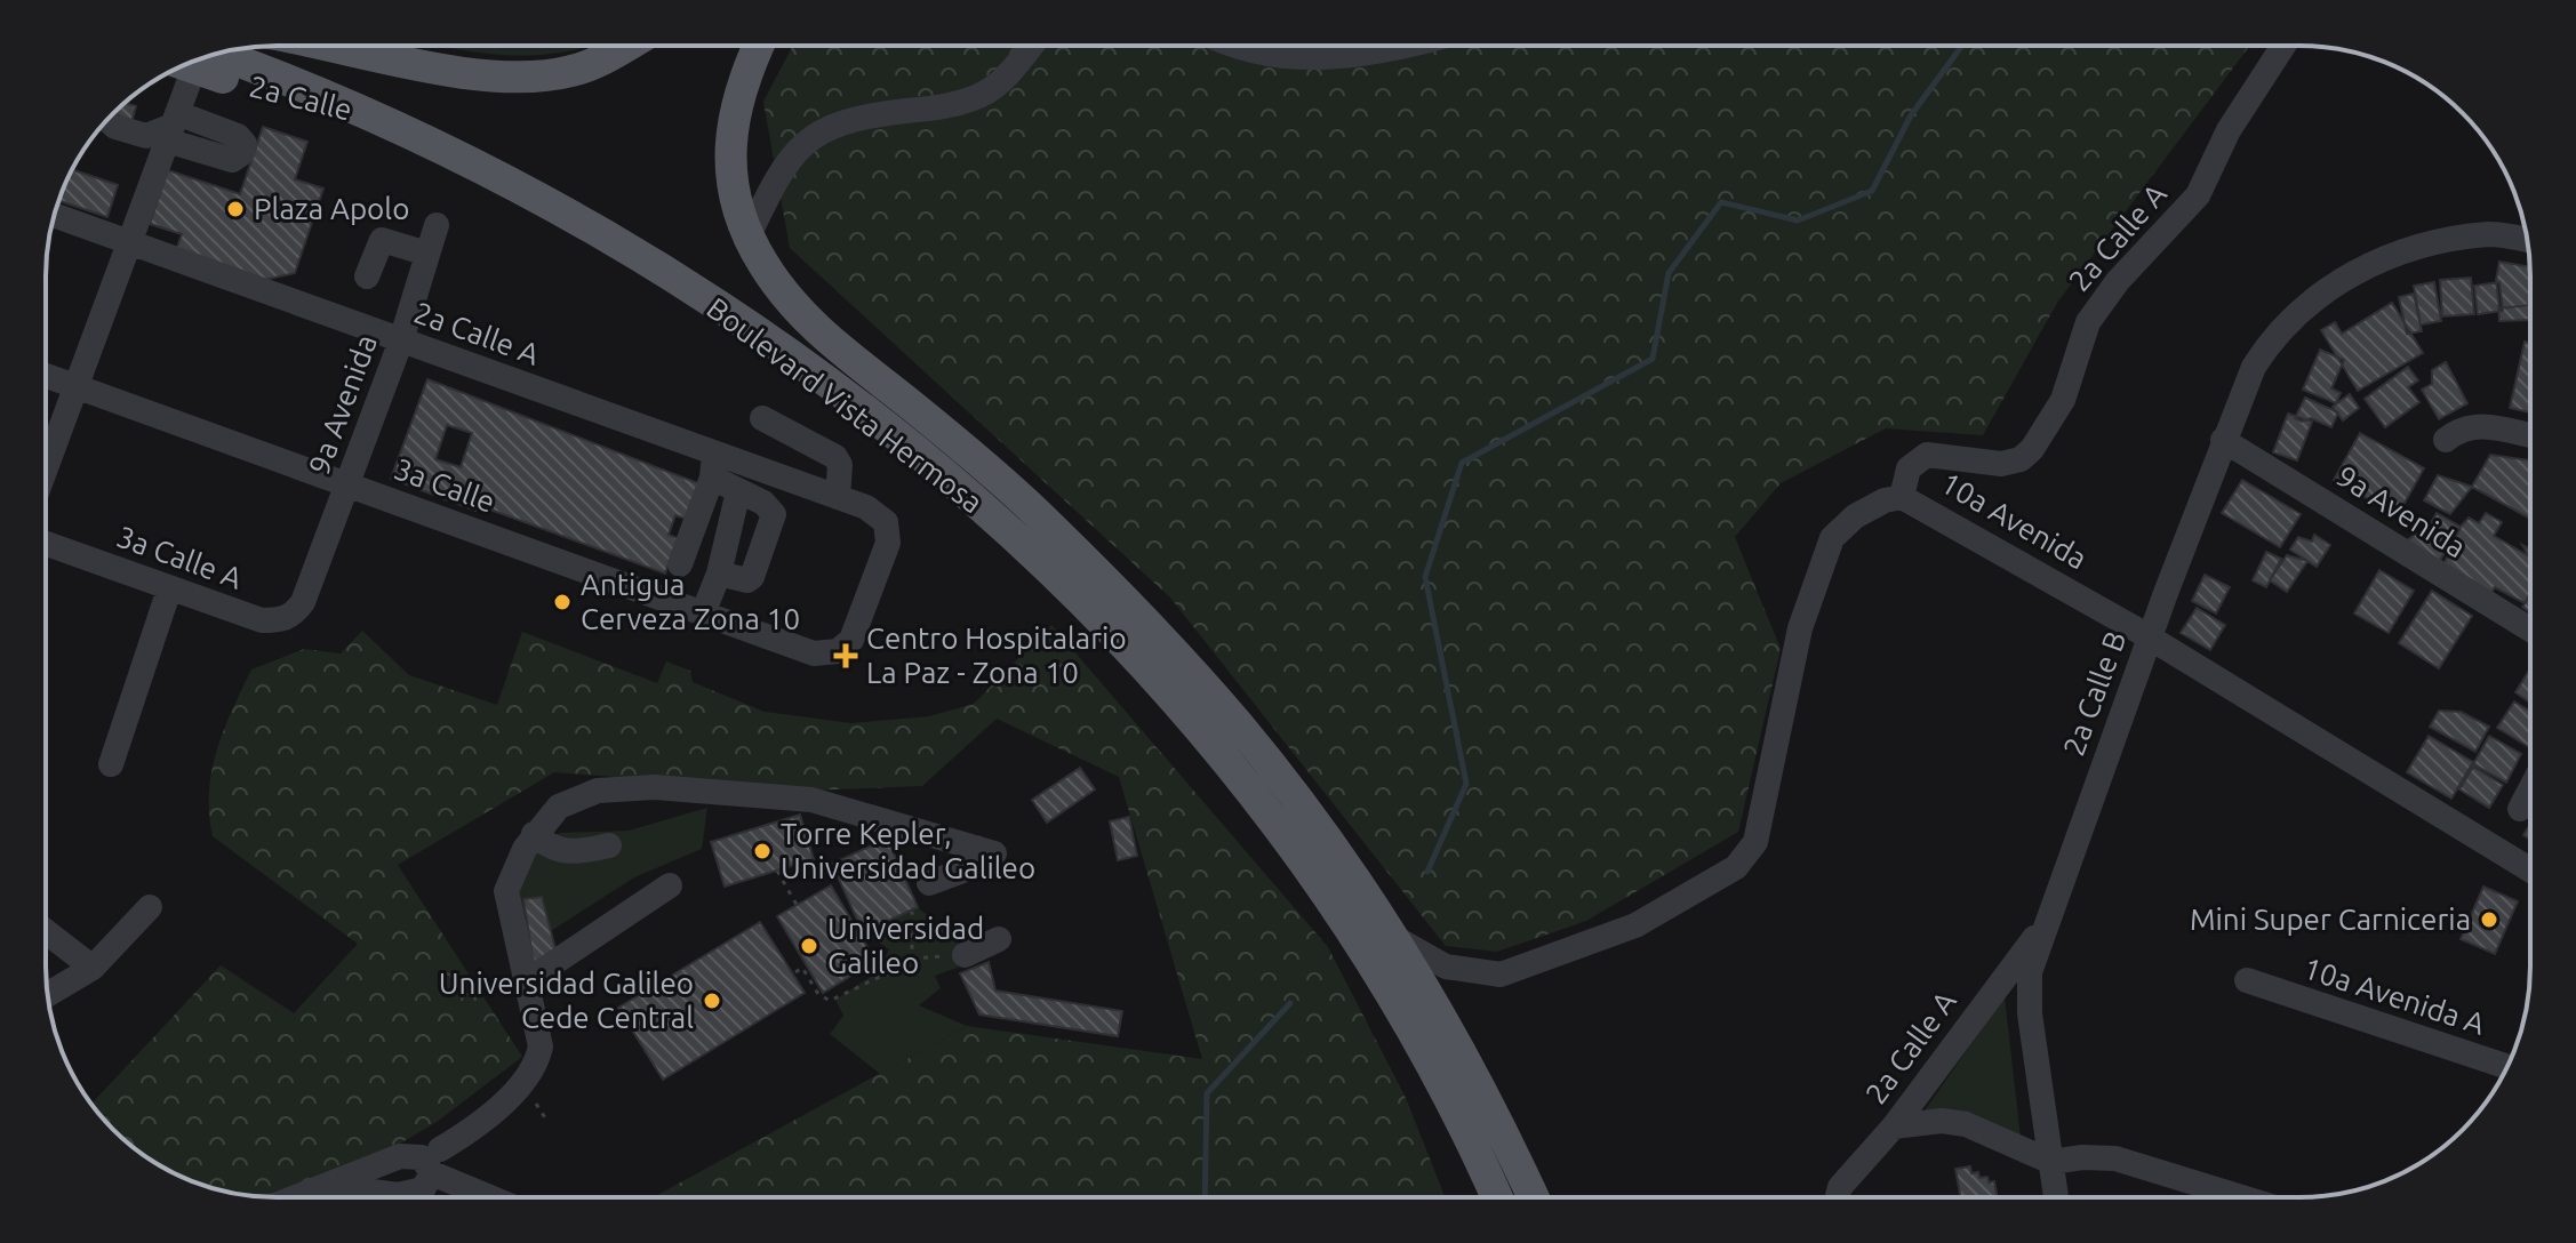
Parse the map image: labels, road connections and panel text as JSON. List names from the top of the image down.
{
  "streets": {
    "main road": ["2a Calle", "Boulevard Vista Hermosa"],
    "street": [
      "2a Calle A",
      "9a Avenida",
      "3a Calle",
      "10a Avenida",
      "3a Calle A",
      "2a Calle B",
      "10a Avenida A"
    ]
  },
  "crossings": [
    ["2a Calle", "Boulevard Vista Hermosa"],
    ["2a Calle A", "9a Avenida"],
    ["2a Calle A", "3a Calle"],
    ["2a Calle A", "10a Avenida"],
    ["2a Calle A", "2a Calle B"],
    ["9a Avenida", "3a Calle"],
    ["9a Avenida", "3a Calle A"],
    ["9a Avenida", "2a Calle B"],
    ["Boulevard Vista Hermosa", "10a Avenida"],
    ["10a Avenida", "2a Calle B"]
  ],
  "places": {
    "other": [
      "Plaza Apolo",
      "Antigua Cerveza Zona 10",
      "Torre Kepler, Universidad Galileo",
      "Mini Super Carniceria",
      "Universidad Galileo",
      "Universidad Galileo Cede Central"
    ],
    "health": ["Centro Hospitalario La Paz - Zona 10"]
  }
}
